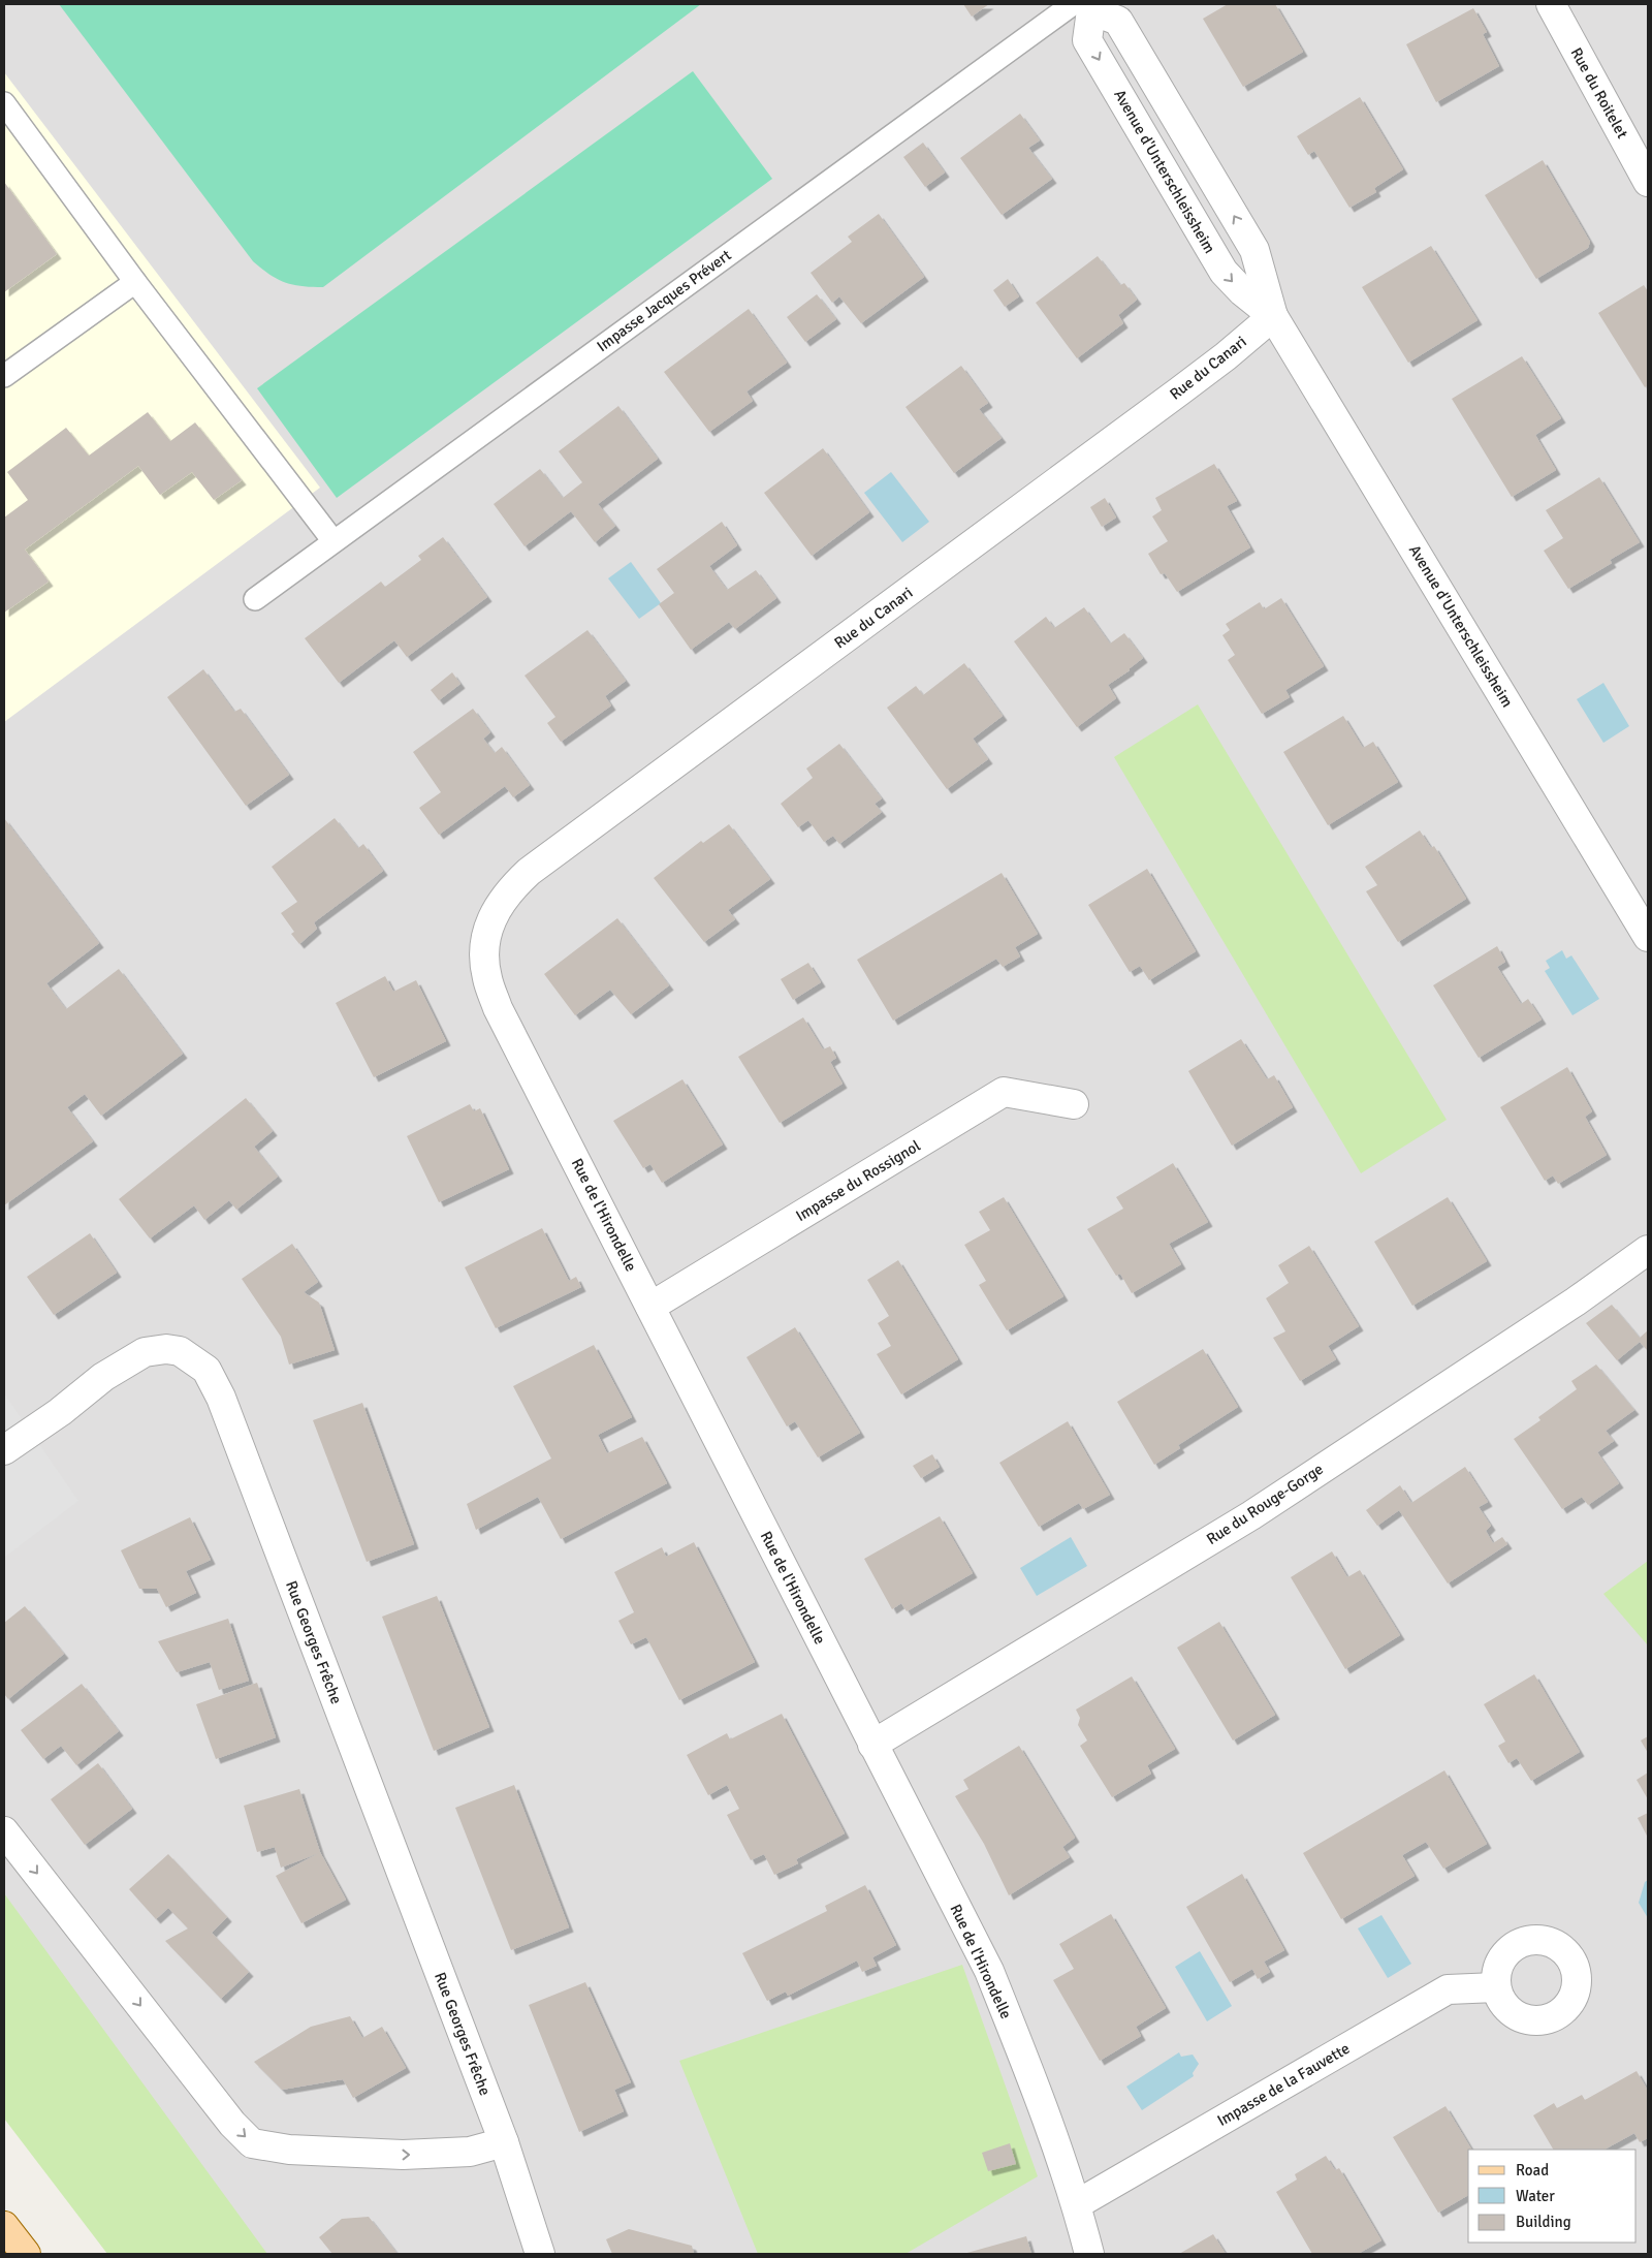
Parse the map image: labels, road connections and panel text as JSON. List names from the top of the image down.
{
  "streets": {
    "street": [
      "Rue du Roitelet",
      "Avenue d'Unterschleissheim",
      "Rue du Canari",
      "Impasse du Rossignol",
      "Rue de l'Hirondelle",
      "Rue du Rouge-Gorge",
      "Rue Georges Frêche",
      "Impasse de la Fauvette"
    ],
    "lane": ["Impasse Jacques Prévert"]
  },
  "crossings": [
    ["Avenue d'Unterschleissheim", "Impasse Jacques Prévert"],
    ["Avenue d'Unterschleissheim", "Rue du Canari"],
    ["Rue du Canari", "Rue de l'Hirondelle"],
    ["Impasse du Rossignol", "Rue de l'Hirondelle"],
    ["Rue de l'Hirondelle", "Rue du Rouge-Gorge"],
    ["Rue de l'Hirondelle", "Impasse de la Fauvette"]
  ],
  "legend": ["Road", "Water", "Building"]
}
